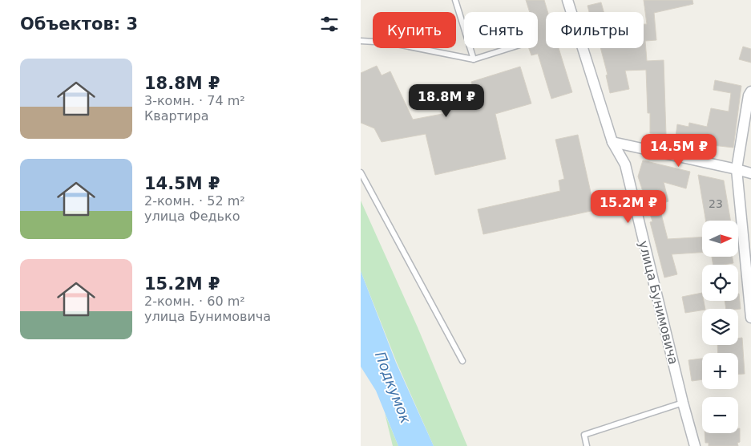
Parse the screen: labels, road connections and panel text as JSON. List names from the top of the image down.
{
  "streets": {
    "street": ["улица Бунимовича"]
  },
  "water": ["Подкумок"],
  "house_numbers": ["23"],
  "north": "right",
  "page": {
    "heading": "Объектов: 3",
    "chip": ["Купить", "Снять", "Фильтры"],
    "list": [
      {
        "name": "18.8M ₽",
        "note": "3-комн. · 74 m² · Квартира"
      },
      {
        "name": "14.5M ₽",
        "note": "2-комн. · 52 m² · улица Федько"
      },
      {
        "name": "15.2M ₽",
        "note": "2-комн. · 60 m² · улица Бунимовича"
      }
    ],
    "price": ["18.8M ₽", "14.5M ₽", "15.2M ₽"],
    "map_buttons": ["+", "−"]
  }
}
